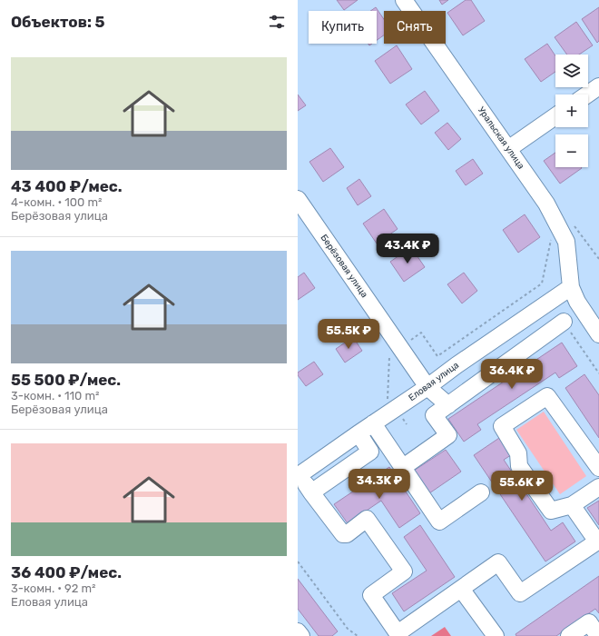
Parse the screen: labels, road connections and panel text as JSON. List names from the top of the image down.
{
  "streets": {
    "street": ["Уральская улица", "Берёзовая улица", "Еловая улица"]
  },
  "crossings": [
    ["Уральская улица", "Еловая улица"],
    ["Берёзовая улица", "Еловая улица"]
  ],
  "page": {
    "heading": "Объектов: 5",
    "chip": ["Купить", "Снять"],
    "list": [
      {
        "name": "43 400 ₽/мес.",
        "note": "4-комн. · 100 m² · Берёзовая улица"
      },
      {
        "name": "55 500 ₽/мес.",
        "note": "3-комн. · 110 m² · Берёзовая улица"
      },
      {
        "name": "36 400 ₽/мес.",
        "note": "3-комн. · 92 m² · Еловая улица"
      }
    ],
    "map_buttons": ["+", "−"],
    "price": [
      "43.4K ₽",
      "55.5K ₽",
      "36.4K ₽",
      "34.3K ₽",
      "55.6K ₽"
    ]
  }
}
